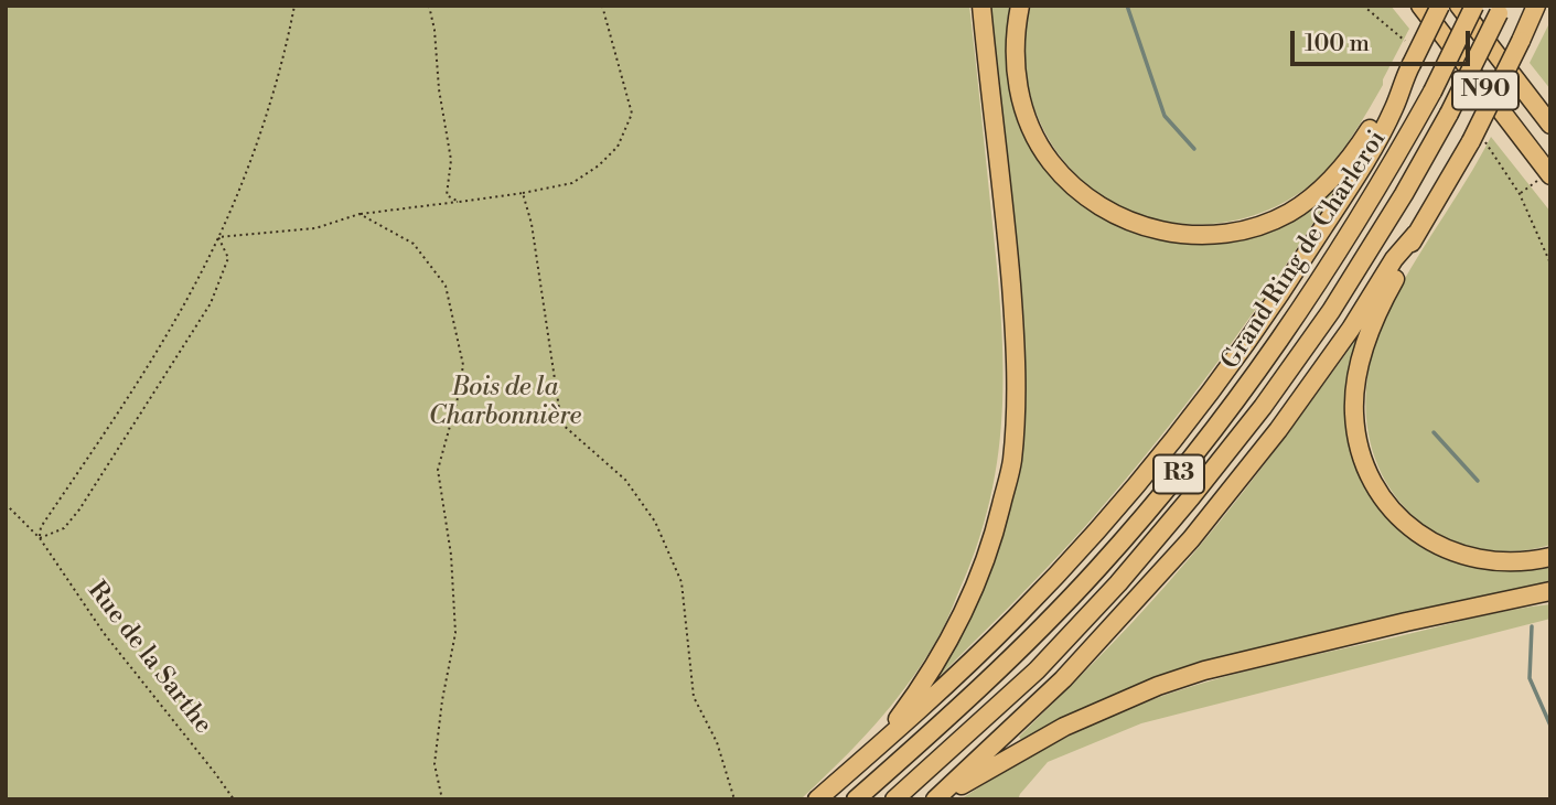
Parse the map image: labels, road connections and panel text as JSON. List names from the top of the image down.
{
  "streets": {
    "highway": ["N90", "Grand Ring de Charleroi", "R3"],
    "path": ["Rue de la Sarthe"]
  },
  "parks": ["Bois de la Charbonnière"],
  "scale_bar": "100 m"
}
